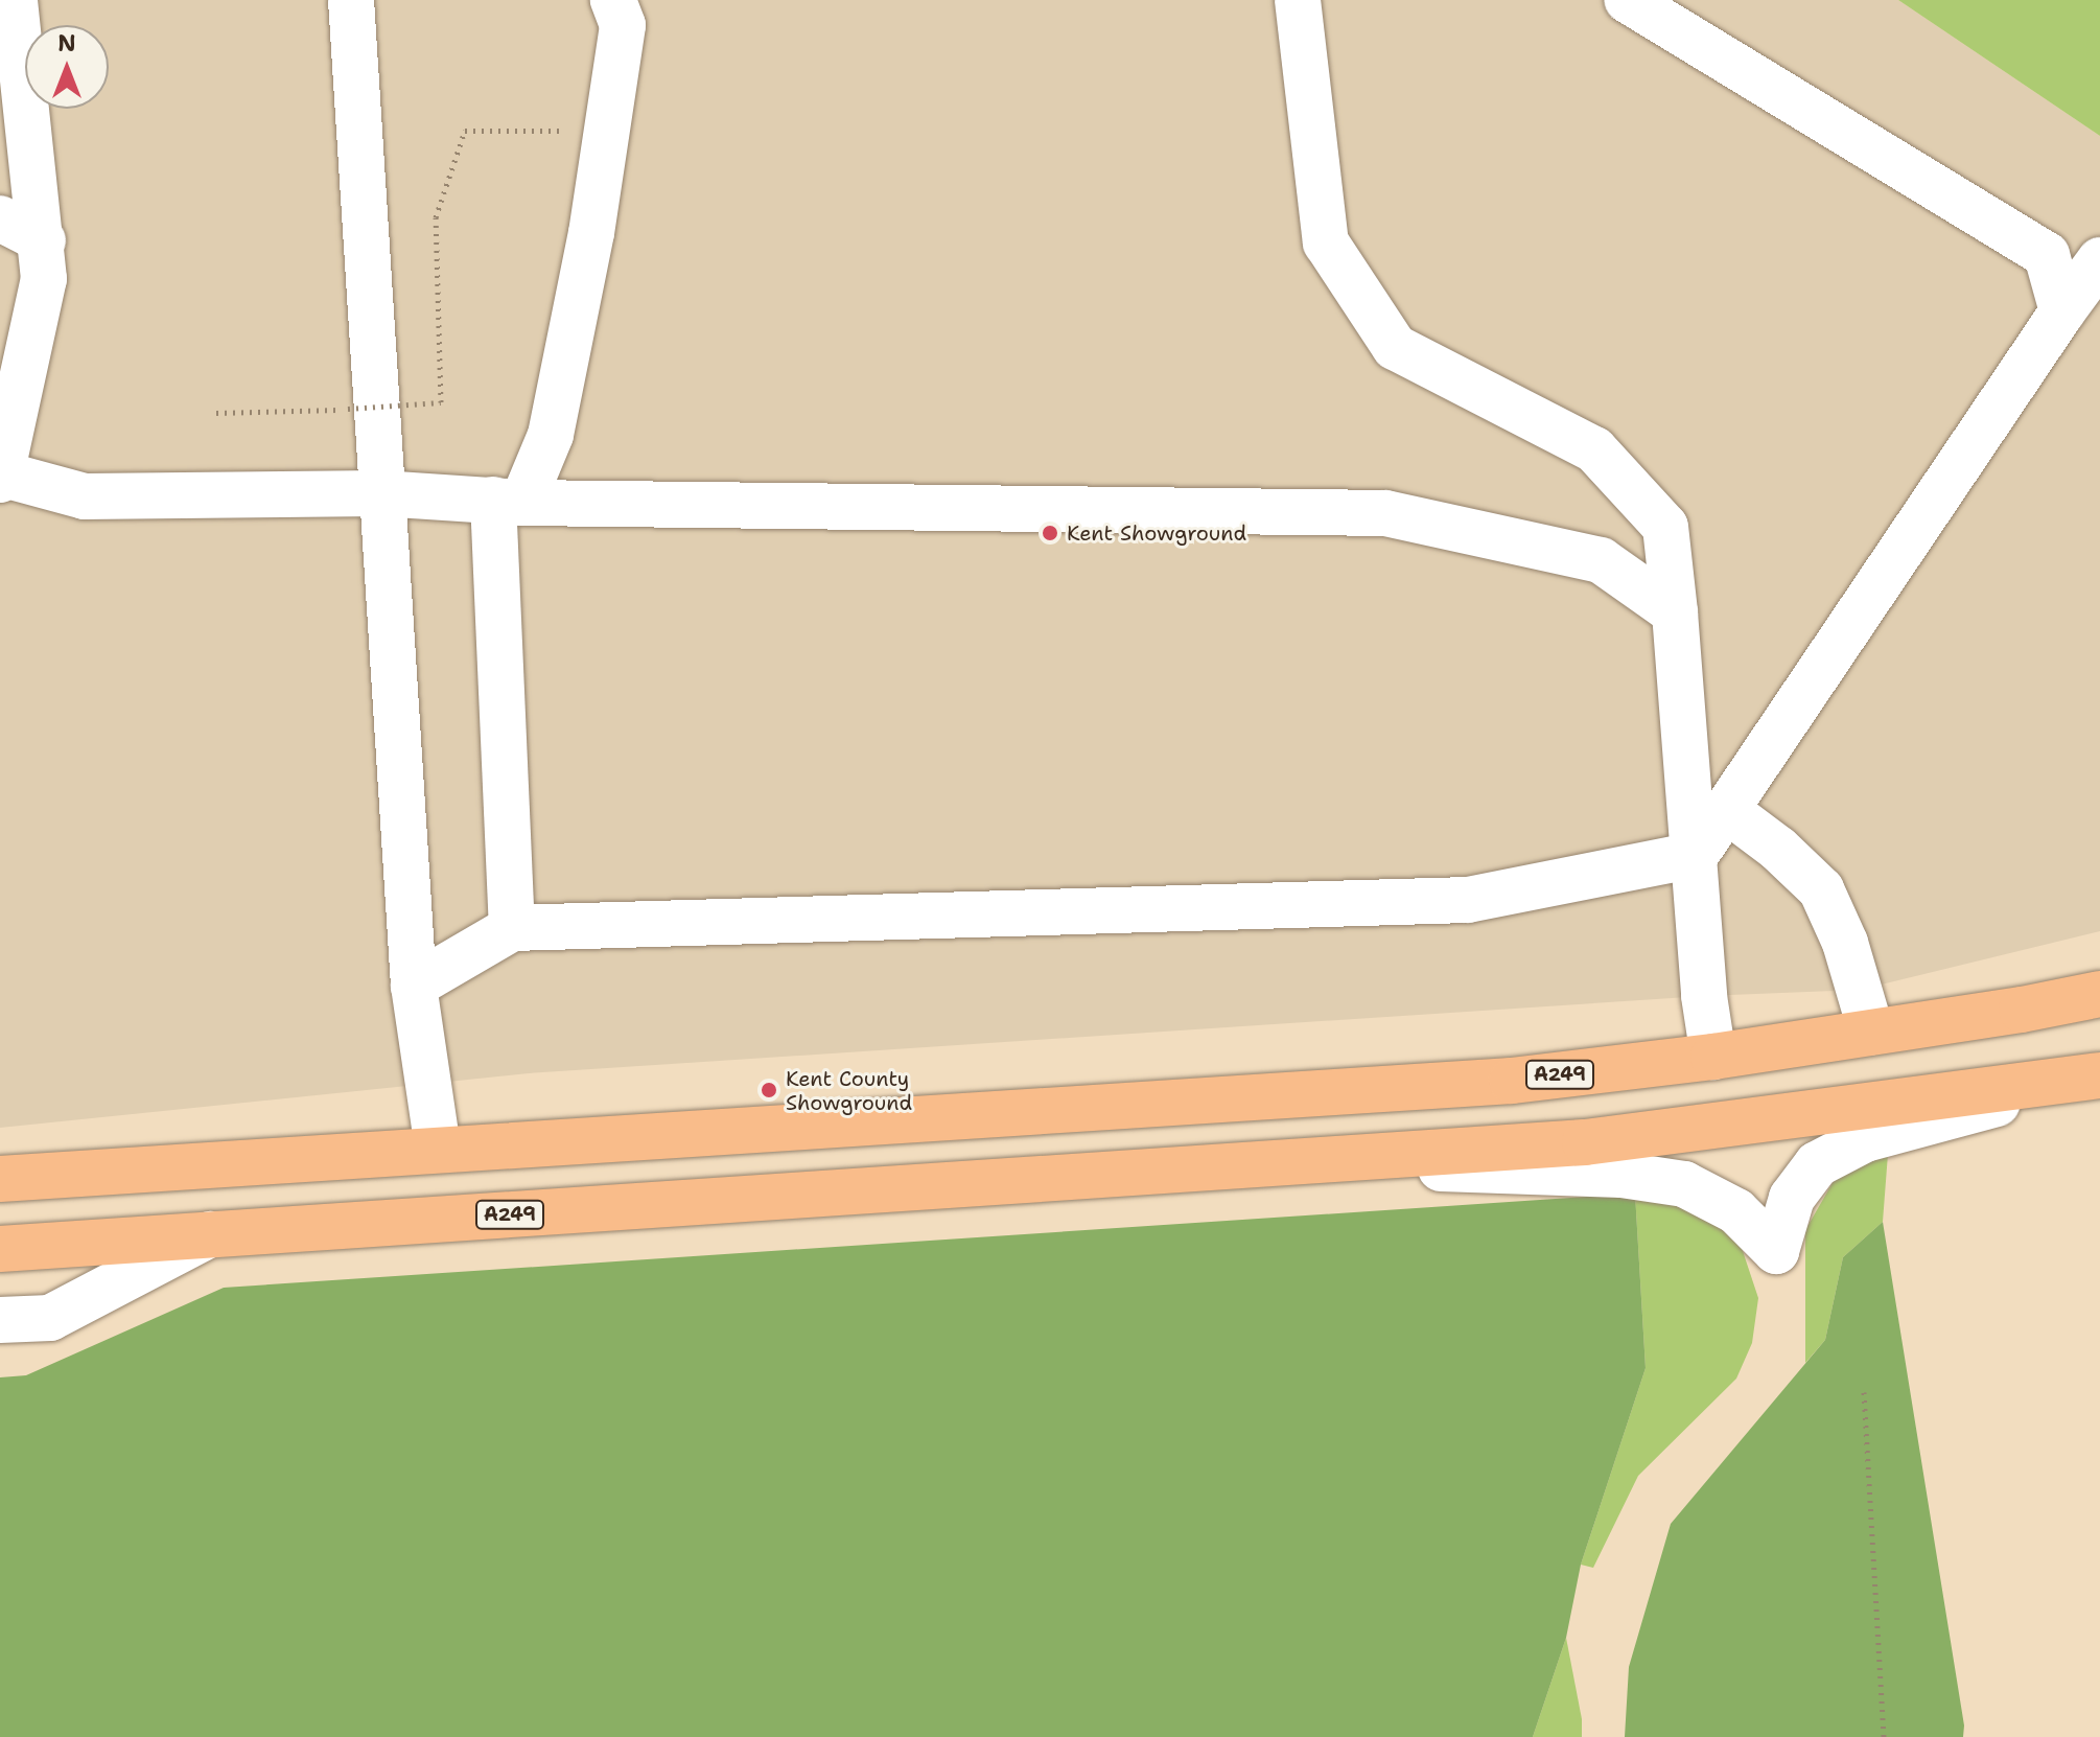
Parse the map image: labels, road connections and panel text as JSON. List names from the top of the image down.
{
  "streets": {
    "highway": ["A249"]
  },
  "places": ["Kent Showground", "Kent County Showground"],
  "north": "top"
}
